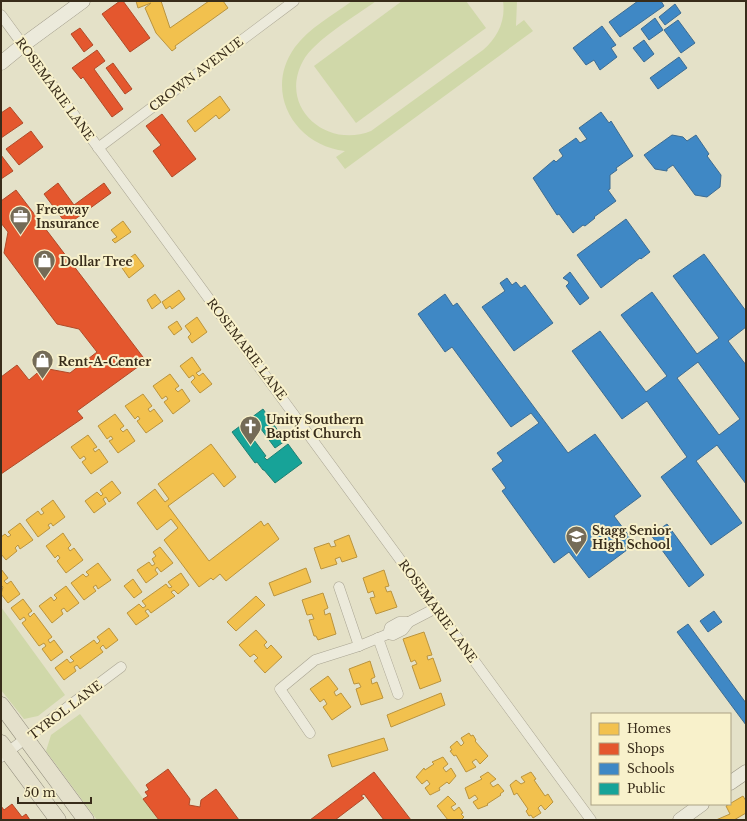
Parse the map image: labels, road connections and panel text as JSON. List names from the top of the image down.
{
  "streets": {
    "street": ["CROWN AVENUE", "ROSEMARIE LANE", "TYROL LANE"]
  },
  "crossings": [
    ["CROWN AVENUE", "ROSEMARIE LANE"]
  ],
  "places": {
    "office": ["Freeway Insurance"],
    "shop": ["Dollar Tree", "Rent-A-Center"],
    "church": ["Unity Southern Baptist Church"],
    "school or university": ["Stagg Senior High School"]
  },
  "legend": [
    "Homes",
    "Shops",
    "Schools",
    "Public"
  ],
  "scale_bar": "50 m"
}
